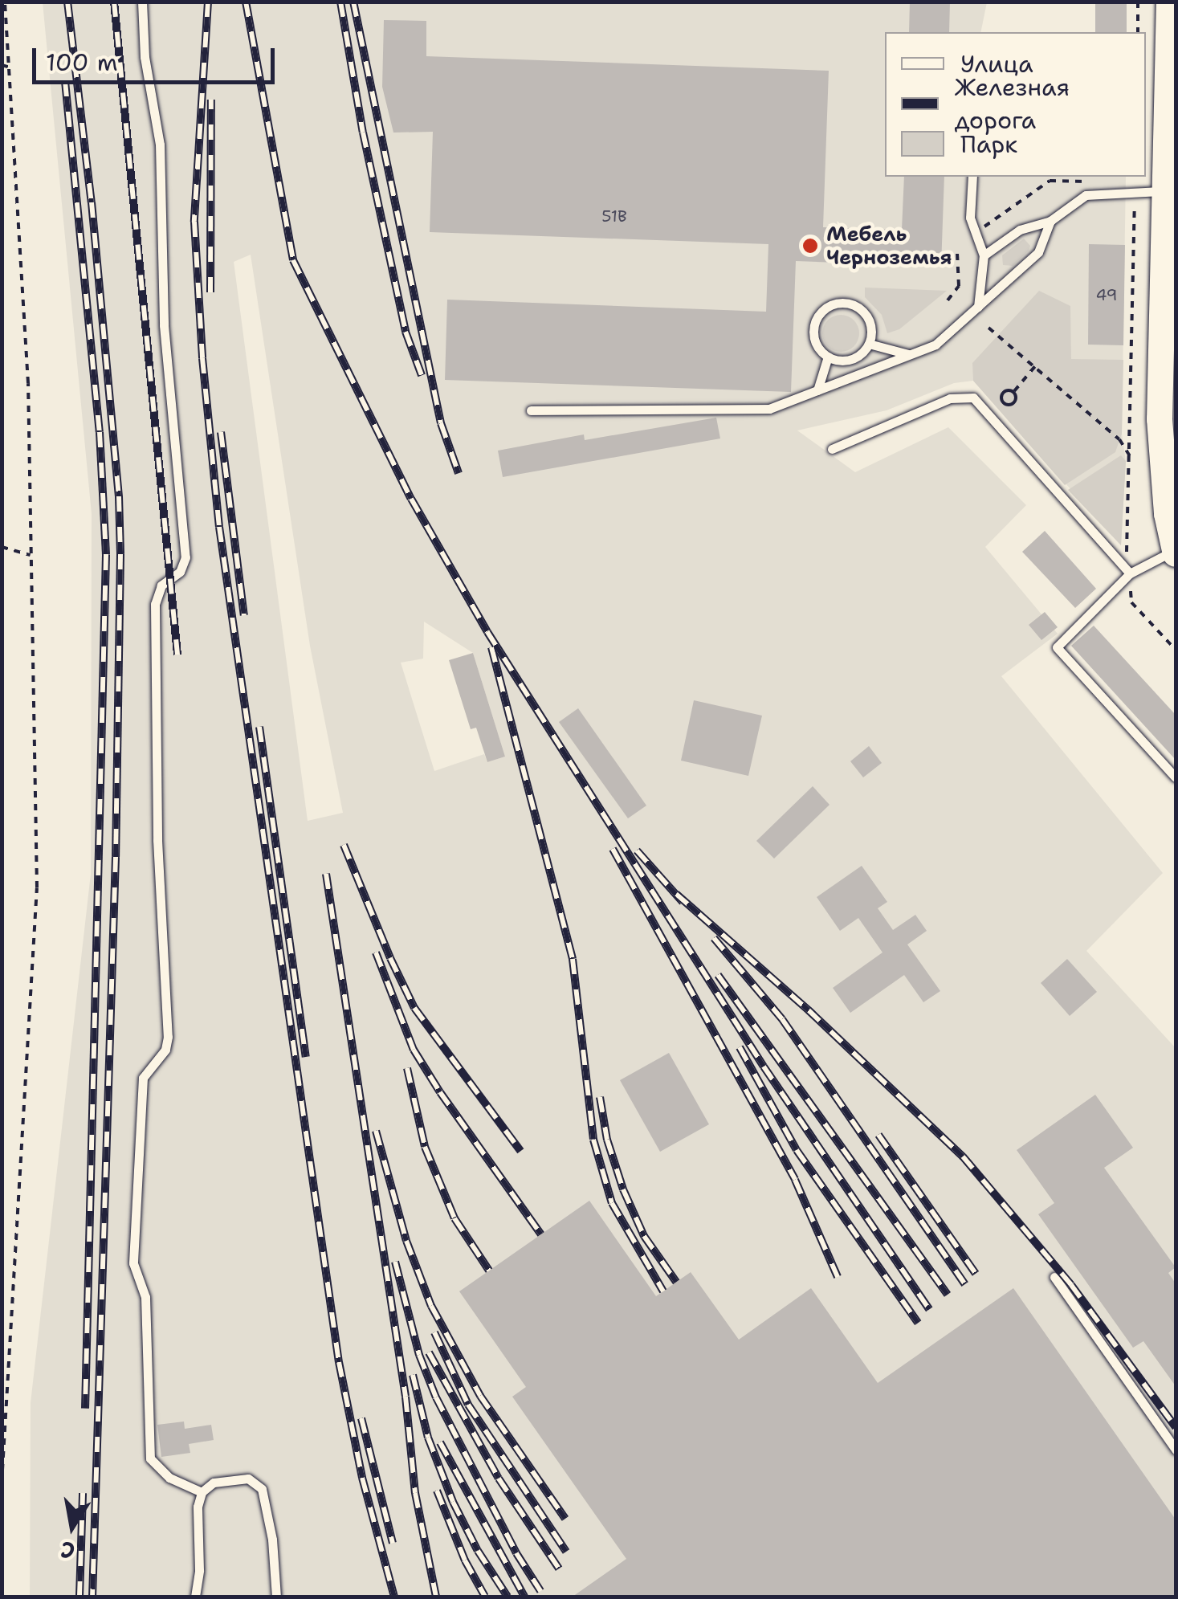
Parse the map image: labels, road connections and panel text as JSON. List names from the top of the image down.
{
  "places": ["Мебель Черноземья"],
  "house_numbers": ["51В", "49"],
  "legend": ["Улица", "Железная дорога", "Парк"],
  "scale_bar": "100 m",
  "north": "bottom"
}
